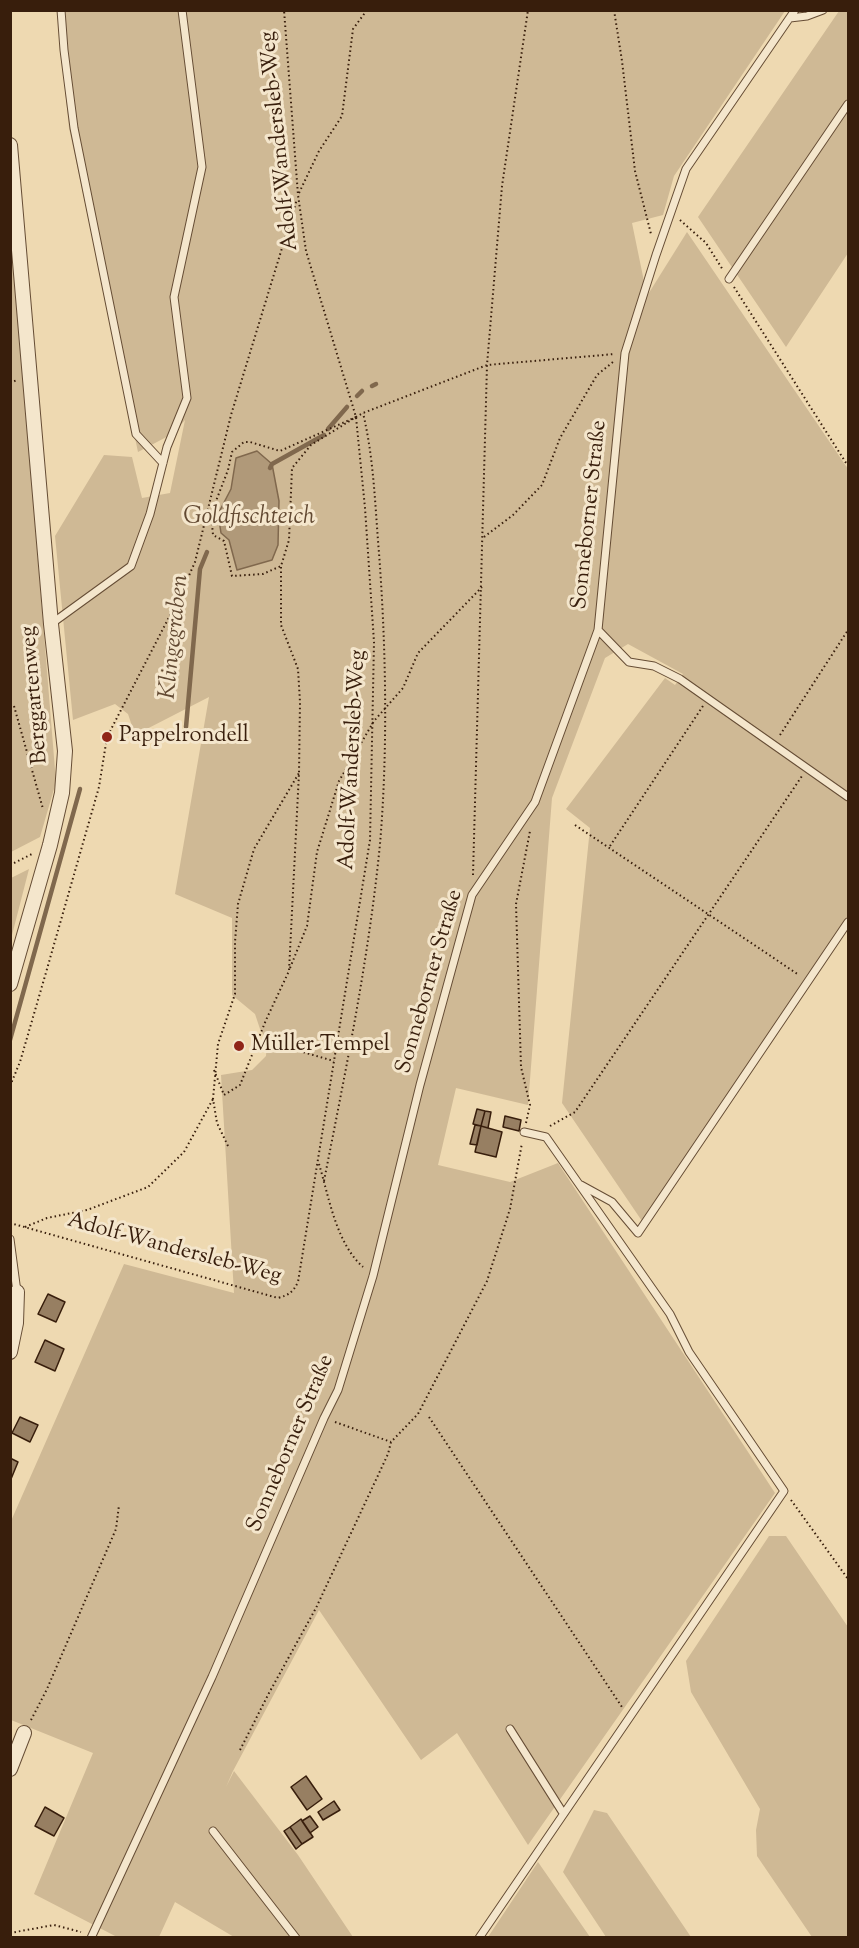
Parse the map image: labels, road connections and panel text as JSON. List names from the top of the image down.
{
  "streets": {
    "street": ["Berggartenweg"],
    "lane": ["Sonneborner Straße"],
    "path": ["Adolf-Wandersleb-Weg"]
  },
  "water": ["Goldfischteich", "Klingegraben"],
  "places": ["Pappelrondell", "Müller-Tempel"]
}
